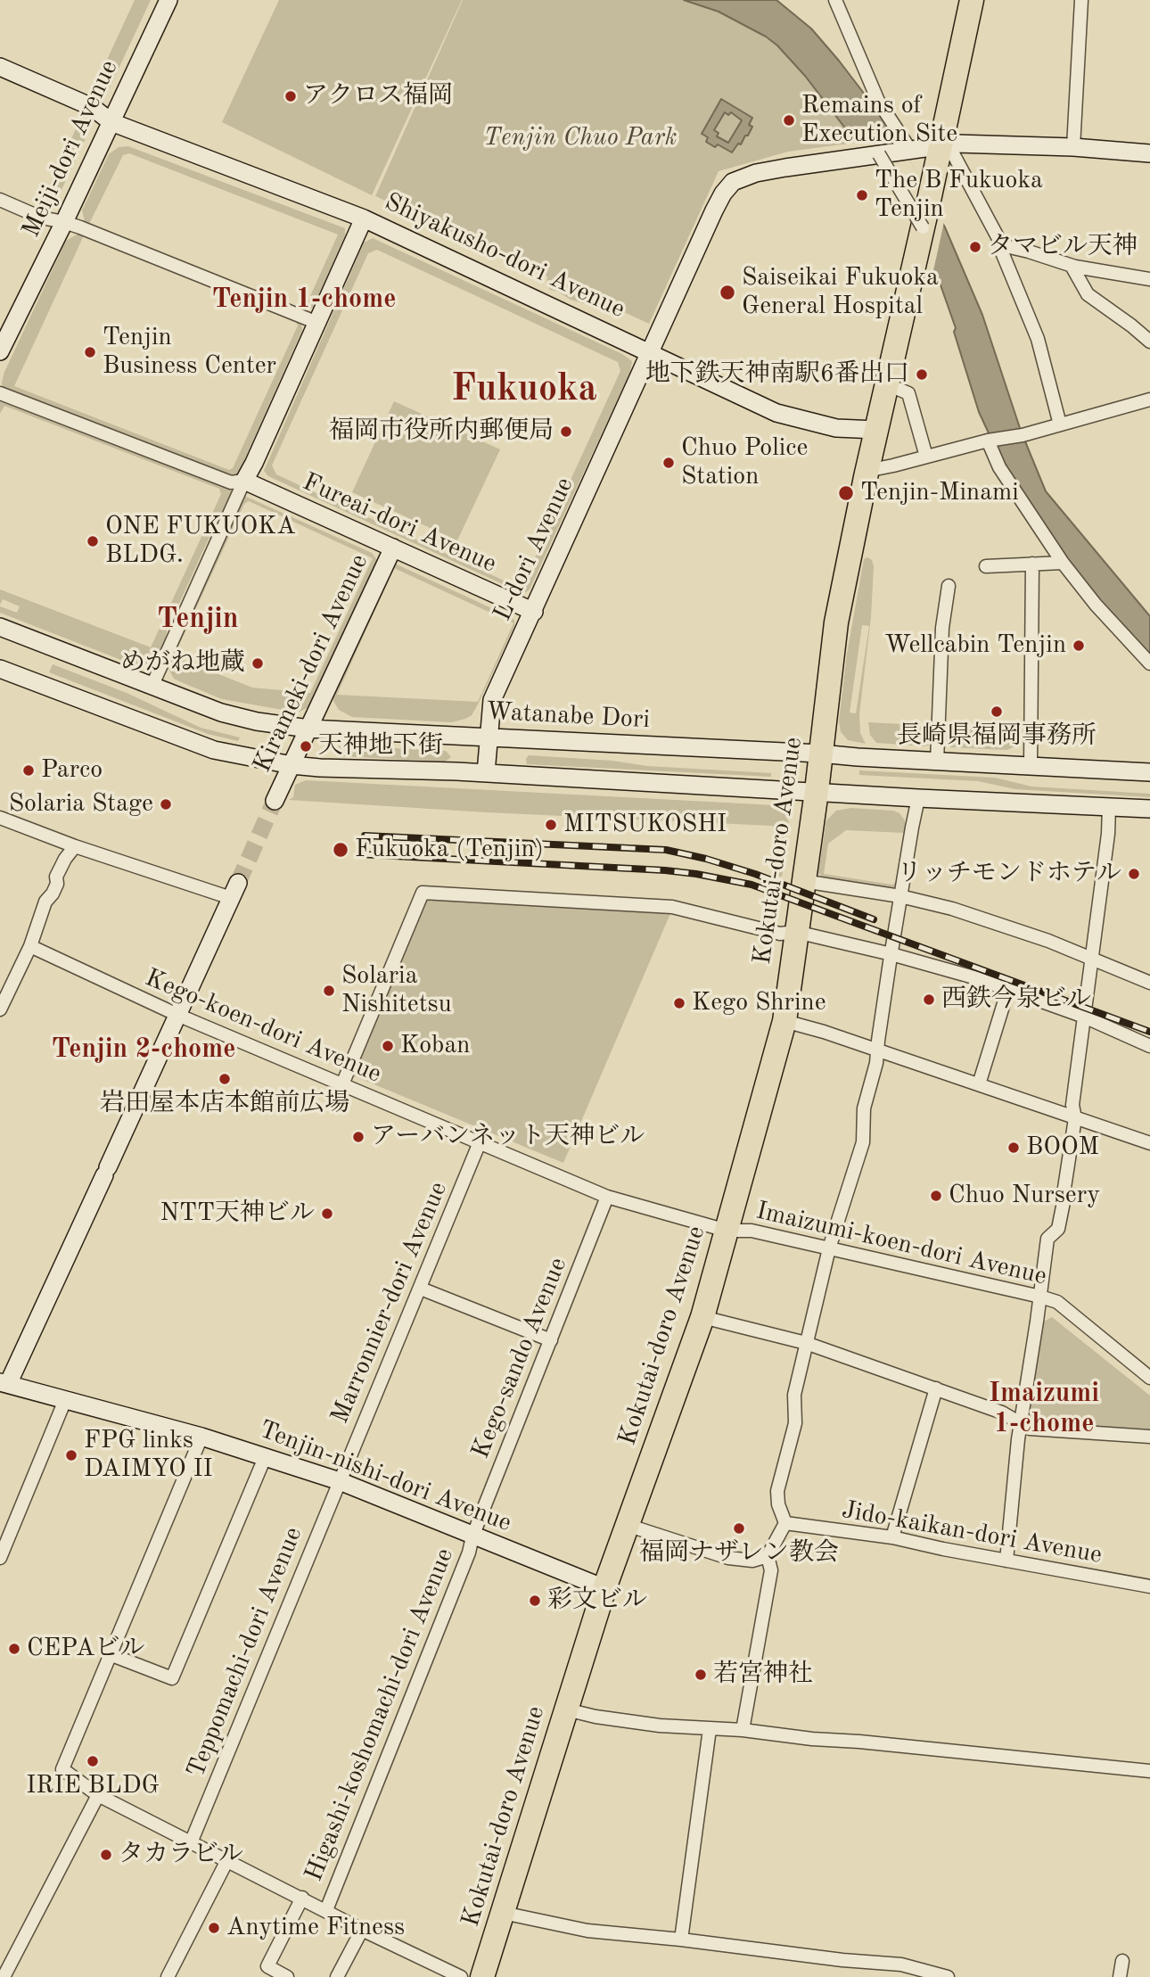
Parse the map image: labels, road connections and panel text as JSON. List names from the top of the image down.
{
  "streets": {
    "highway": ["Kokutai-doro Avenue"],
    "street": [
      "Meiji-dori Avenue",
      "Shiyakusho-dori Avenue",
      "Fureai-dori Avenue",
      "L-dori Avenue",
      "Kirameki-dori Avenue",
      "Watanabe Dori",
      "Kego-koen-dori Avenue",
      "Imaizumi-koen-dori Avenue",
      "Marronnier-dori Avenue",
      "Kego-sando Avenue",
      "Tenjin-nishi-dori Avenue",
      "Jido-kaikan-dori Avenue",
      "Teppomachi-dori Avenue",
      "Higashi-koshomachi-dori Avenue"
    ]
  },
  "crossings": [
    ["Meiji-dori Avenue", "Shiyakusho-dori Avenue"],
    ["Shiyakusho-dori Avenue", "L-dori Avenue"],
    ["Shiyakusho-dori Avenue", "Kokutai-doro Avenue"],
    ["Fureai-dori Avenue", "L-dori Avenue"],
    ["Fureai-dori Avenue", "Kirameki-dori Avenue"],
    ["L-dori Avenue", "Watanabe Dori"],
    ["Kirameki-dori Avenue", "Watanabe Dori"],
    ["Watanabe Dori", "Kokutai-doro Avenue"],
    ["Kokutai-doro Avenue", "Kego-koen-dori Avenue"],
    ["Kokutai-doro Avenue", "Imaizumi-koen-dori Avenue"],
    ["Kokutai-doro Avenue", "Tenjin-nishi-dori Avenue"],
    ["Kego-koen-dori Avenue", "Imaizumi-koen-dori Avenue"],
    ["Kego-koen-dori Avenue", "Marronnier-dori Avenue"],
    ["Kego-koen-dori Avenue", "Kego-sando Avenue"],
    ["Marronnier-dori Avenue", "Tenjin-nishi-dori Avenue"],
    ["Marronnier-dori Avenue", "Teppomachi-dori Avenue"],
    ["Kego-sando Avenue", "Tenjin-nishi-dori Avenue"],
    ["Kego-sando Avenue", "Higashi-koshomachi-dori Avenue"],
    ["Tenjin-nishi-dori Avenue", "Teppomachi-dori Avenue"],
    ["Tenjin-nishi-dori Avenue", "Higashi-koshomachi-dori Avenue"]
  ],
  "districts": [
    "Tenjin 1-chome",
    "Fukuoka",
    "Tenjin",
    "Tenjin 2-chome",
    "Imaizumi 1-chome"
  ],
  "parks": ["Tenjin Chuo Park"],
  "places": [
    "アクロス福岡",
    "Remains of Execution Site",
    "The B Fukuoka Tenjin",
    "タマビル天神",
    "Saiseikai Fukuoka General Hospital",
    "Tenjin Business Center",
    "地下鉄天神南駅6番出口",
    "福岡市役所内郵便局",
    "Chuo Police Station",
    "Tenjin-Minami",
    "ONE FUKUOKA BLDG.",
    "Wellcabin Tenjin",
    "めがね地蔵",
    "長崎県福岡事務所",
    "天神地下街",
    "Parco",
    "Solaria Stage",
    "MITSUKOSHI",
    "Fukuoka (Tenjin)",
    "リッチモンドホテル",
    "Solaria Nishitetsu",
    "西鉄今泉ビル",
    "Kego Shrine",
    "Koban",
    "岩田屋本店本館前広場",
    "アーバンネット天神ビル",
    "BOOM",
    "Chuo Nursery",
    "NTT天神ビル",
    "FPG links DAIMYO II",
    "福岡ナザレン教会",
    "彩文ビル",
    "CEPAビル",
    "若宮神社",
    "IRIE BLDG",
    "タカラビル",
    "Anytime Fitness"
  ]
}
